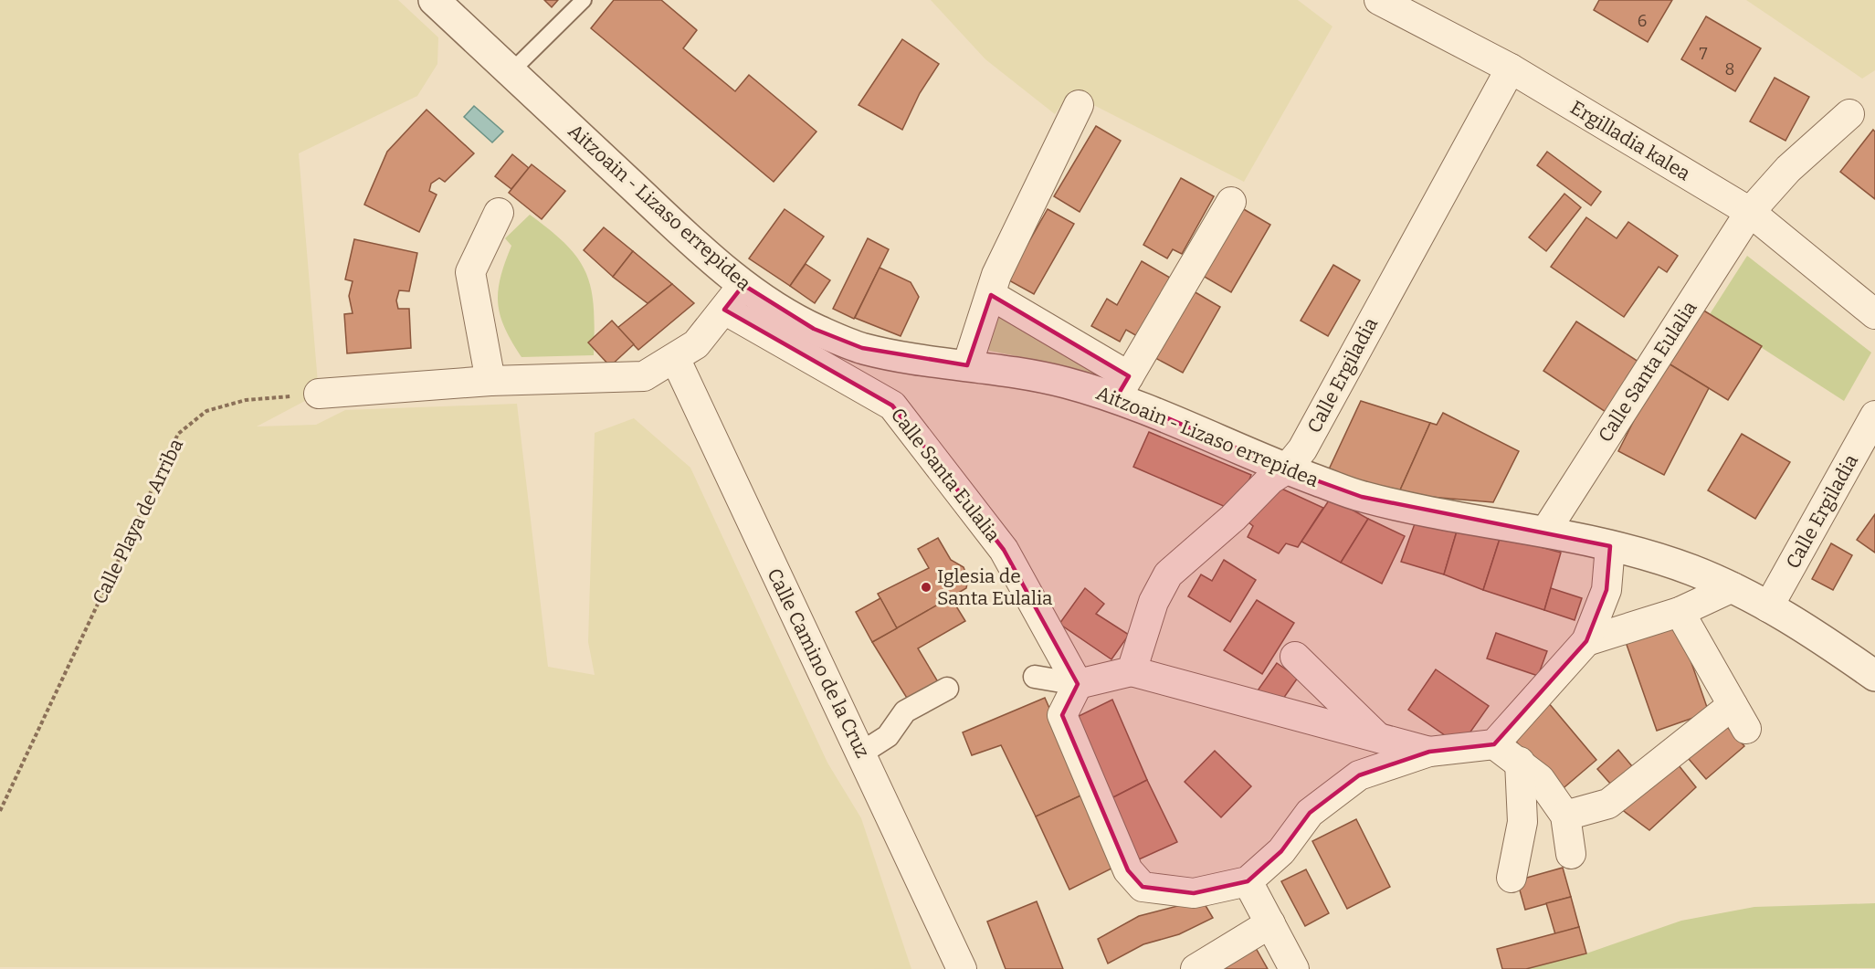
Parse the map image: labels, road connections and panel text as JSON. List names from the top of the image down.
{
  "streets": {
    "street": [
      "Ergilladia kalea",
      "Aitzoain - Lizaso errepidea",
      "Calle Santa Eulalia",
      "Calle Ergiladia",
      "Calle Camino de la Cruz"
    ],
    "path": ["Calle Playa de Arriba"]
  },
  "crossings": [
    ["Ergilladia kalea", "Calle Santa Eulalia"],
    ["Ergilladia kalea", "Calle Ergiladia"],
    ["Aitzoain - Lizaso errepidea", "Calle Santa Eulalia"],
    ["Aitzoain - Lizaso errepidea", "Calle Ergiladia"]
  ],
  "places": ["Iglesia de Santa Eulalia"],
  "house_numbers": ["6", "7", "8"]
}
